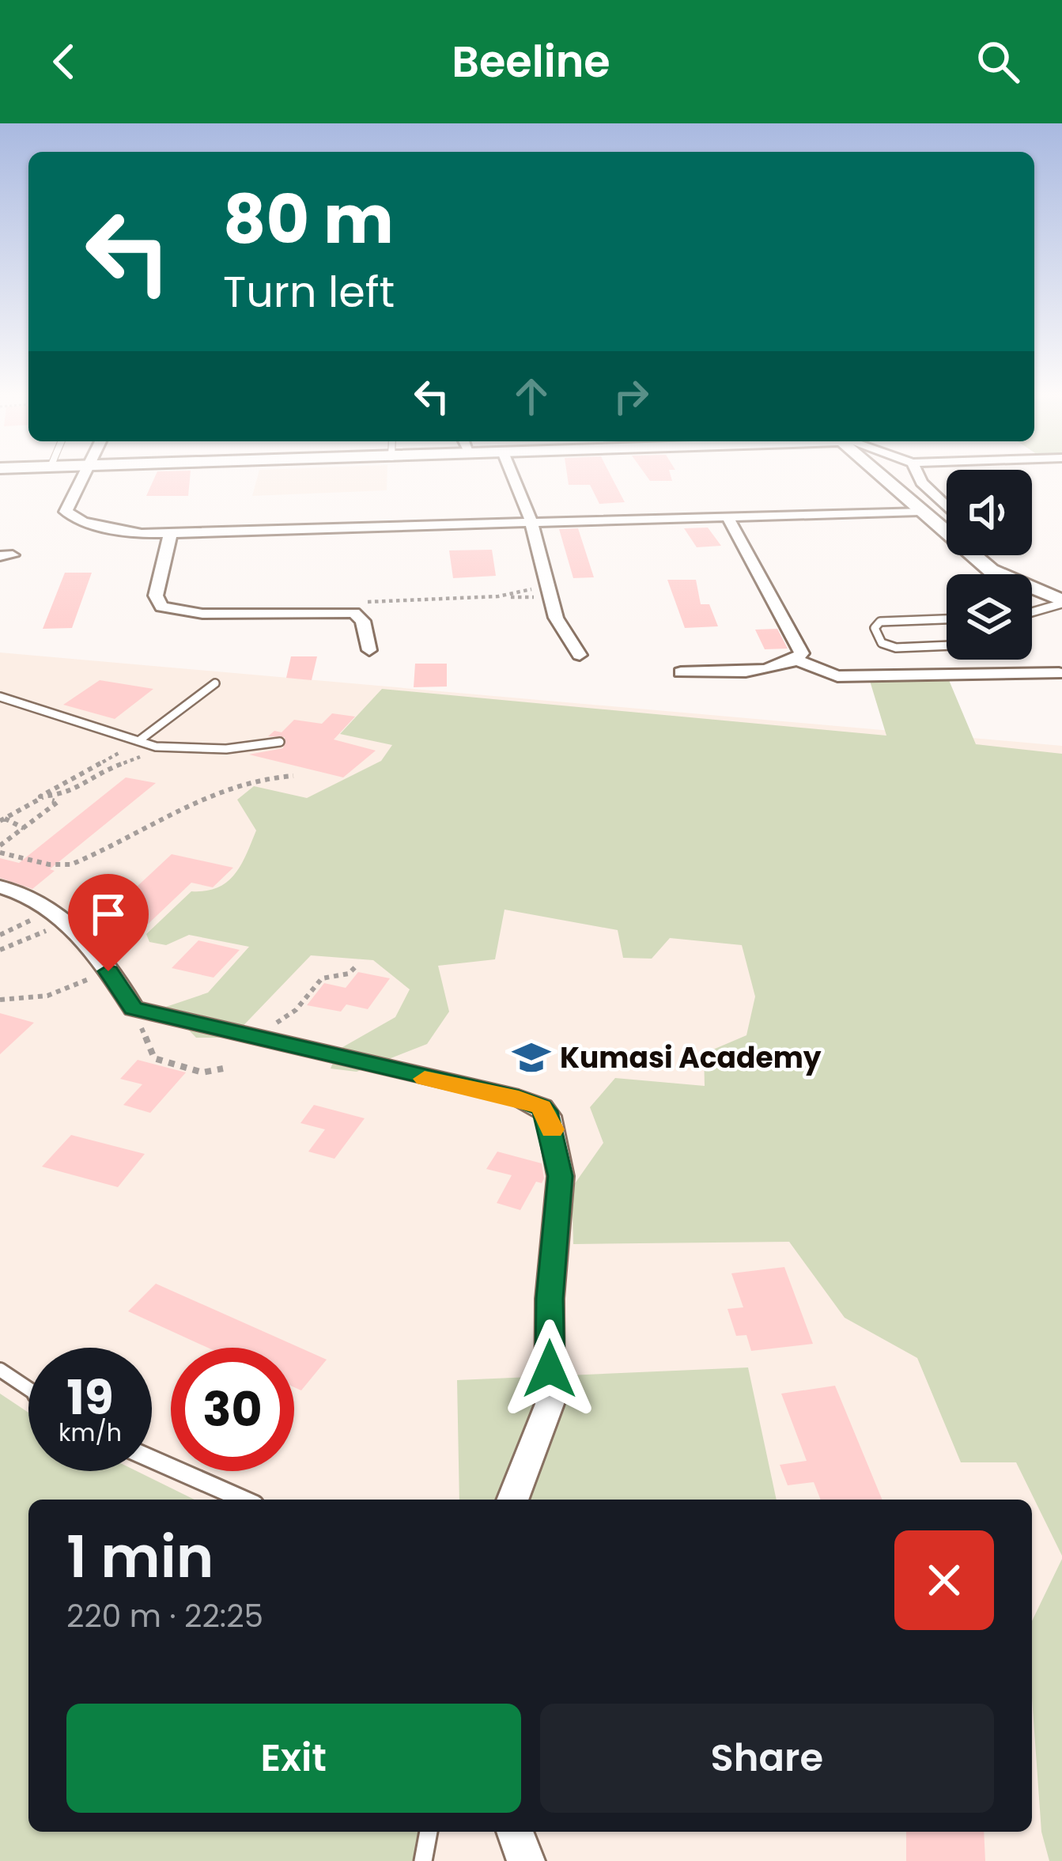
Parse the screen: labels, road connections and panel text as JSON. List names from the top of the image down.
{
  "places": {
    "school or university": ["Kumasi Academy"]
  },
  "page": {
    "header": "Beeline",
    "turn": ["80 m", "Turn left"],
    "speed": "19 km/h",
    "limit": "30",
    "heading": ["1 min", "220 m · 22:25"],
    "buttons": ["Exit", "Share"]
  }
}
